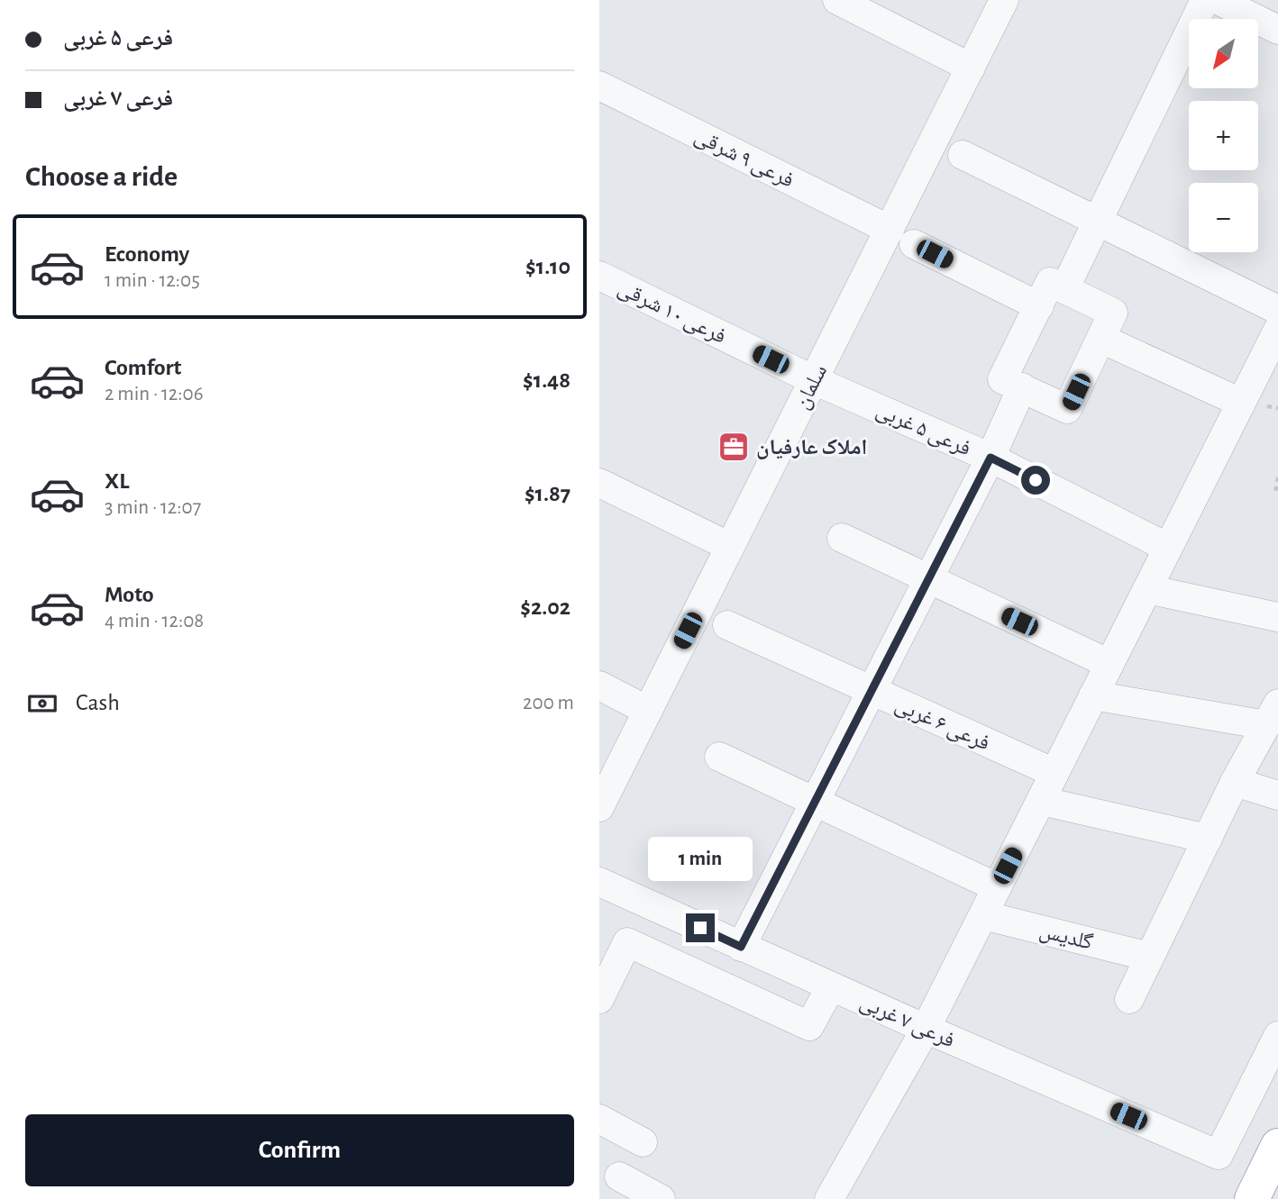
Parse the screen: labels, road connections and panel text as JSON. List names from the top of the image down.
{
  "streets": {
    "street": [
      "فرعی ۹ شرقی",
      "فرعی ۱۰ شرقی",
      "سلمان",
      "فرعی ۵ غربی",
      "فرعی ۶ غربی",
      "گلدیس",
      "فرعی ۷ غربی"
    ]
  },
  "crossings": [
    ["فرعی ۹ شرقی", "سلمان"],
    ["فرعی ۱۰ شرقی", "سلمان"],
    ["فرعی ۱۰ شرقی", "فرعی ۵ غربی"],
    ["سلمان", "فرعی ۵ غربی"]
  ],
  "places": {
    "office": ["املاک عارفیان"]
  },
  "north": "bottom left",
  "page": {
    "banner": ["فرعی ۵ غربی", "فرعی ۷ غربی"],
    "map_buttons": ["+", "−"],
    "heading": "Choose a ride",
    "list": [
      {
        "name": "Economy",
        "note": "1 min · 12:05",
        "value": "$1.10"
      },
      {
        "name": "Comfort",
        "note": "2 min · 12:06",
        "value": "$1.48"
      },
      {
        "name": "XL",
        "note": "3 min · 12:07",
        "value": "$1.87"
      },
      {
        "name": "Moto",
        "note": "4 min · 12:08",
        "value": "$2.02"
      }
    ],
    "pay": ["Cash", "200 m"],
    "bubble": "1 min",
    "buttons": "Confirm"
  }
}
